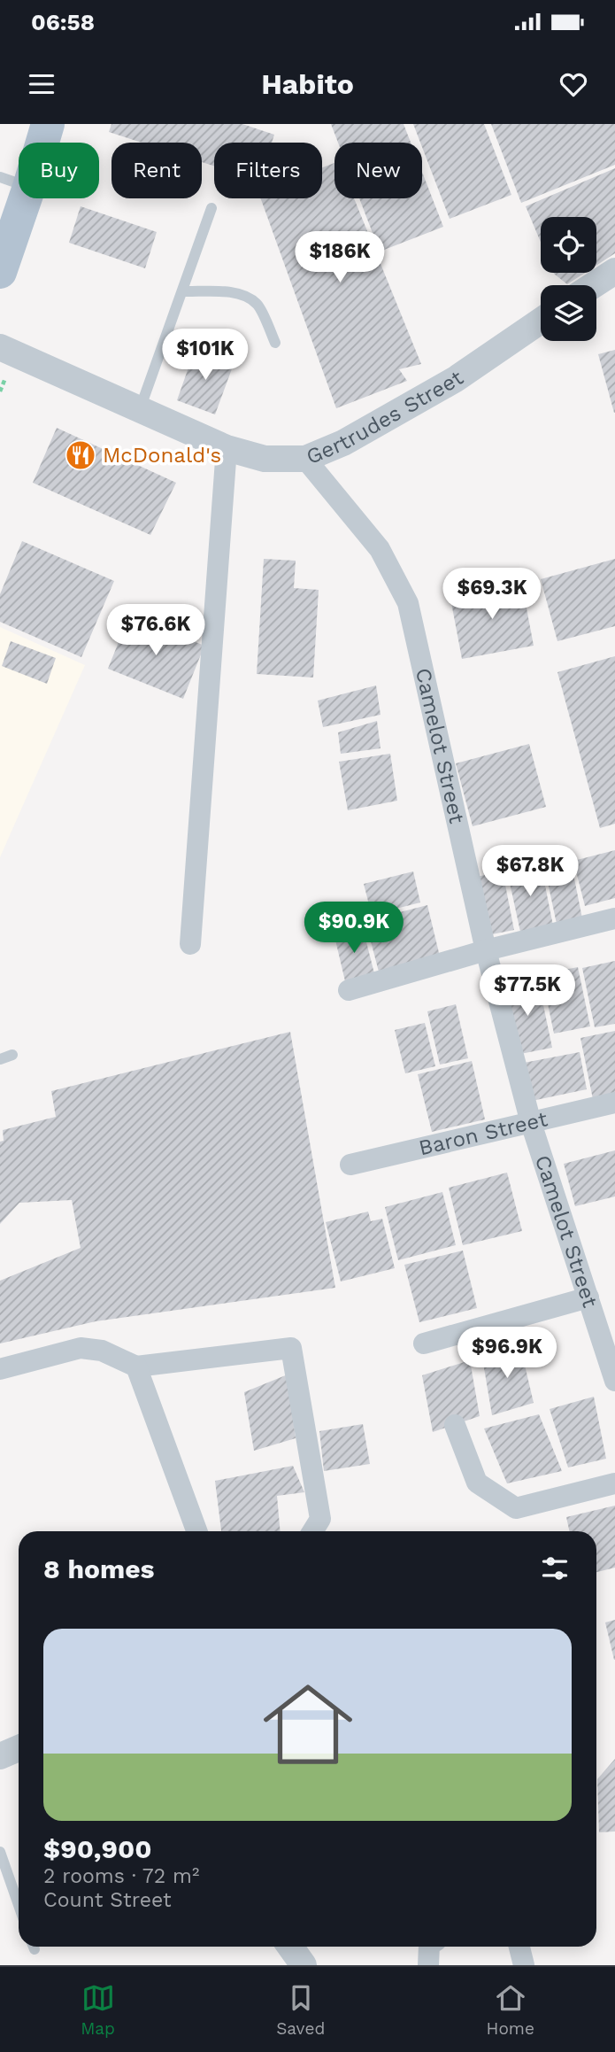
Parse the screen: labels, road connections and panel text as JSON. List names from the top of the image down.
{
  "streets": {
    "street": ["Gertrudes Street", "Camelot Street", "Baron Street"]
  },
  "crossings": [
    ["Gertrudes Street", "Camelot Street"],
    ["Camelot Street", "Baron Street"]
  ],
  "places": {
    "restaurant": ["McDonald's"]
  },
  "page": {
    "status": "06:58",
    "header": "Habito",
    "chip": [
      "Buy",
      "Rent",
      "Filters",
      "New"
    ],
    "price": [
      "$186K",
      "$101K",
      "$69.3K",
      "$76.6K",
      "$67.8K",
      "$90.9K",
      "$77.5K",
      "$96.9K"
    ],
    "heading": "8 homes",
    "list": [
      {
        "name": "$90,900",
        "note": "2 rooms · 72 m² · Count Street"
      }
    ],
    "tabs": ["Map", "Saved", "Home"]
  }
}
